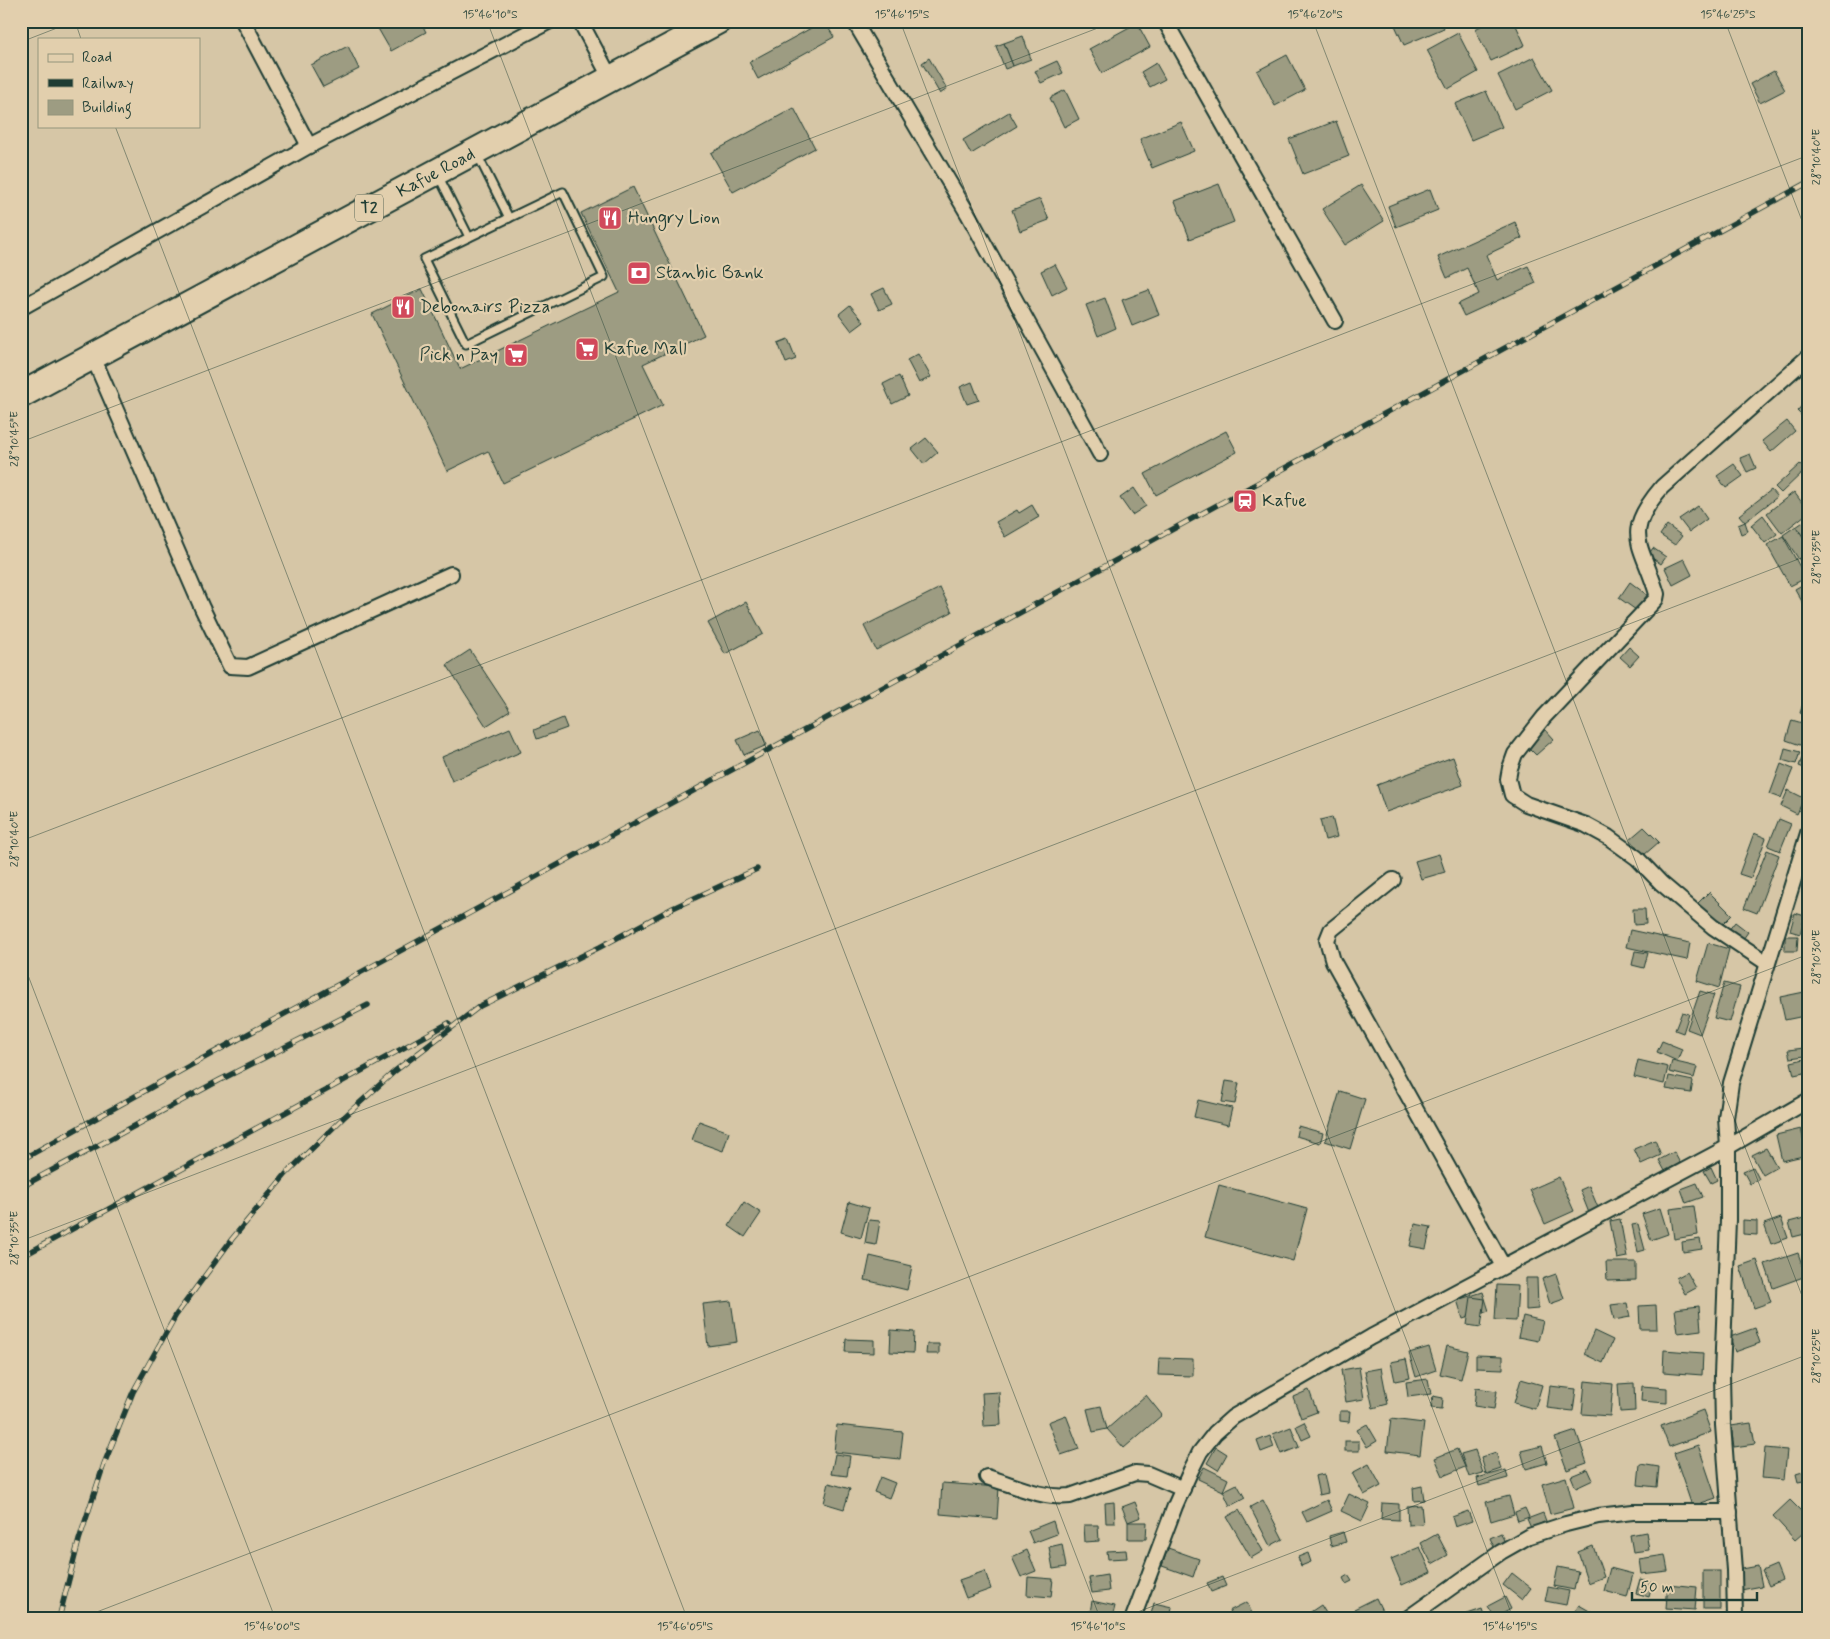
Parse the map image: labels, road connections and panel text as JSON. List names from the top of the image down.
{
  "streets": {
    "highway": ["Kafue Road", "T2"]
  },
  "places": {
    "restaurant": ["Hungry Lion", "Debonairs Pizza"],
    "bank": ["Stanbic Bank"],
    "supermarket": ["Kafue Mall", "Pick n Pay"],
    "station": ["Kafue"]
  },
  "legend": ["Road", "Railway", "Building"],
  "scale_bar": "50 m",
  "coordinates": [
    "15°46'10\"S",
    "15°46'15\"S",
    "15°46'20\"S",
    "15°46'25\"S",
    "28°10'40\"E",
    "28°10'45\"E",
    "28°10'35\"E",
    "28°10'30\"E",
    "28°10'25\"E",
    "15°46'00\"S",
    "15°46'05\"S"
  ]
}
